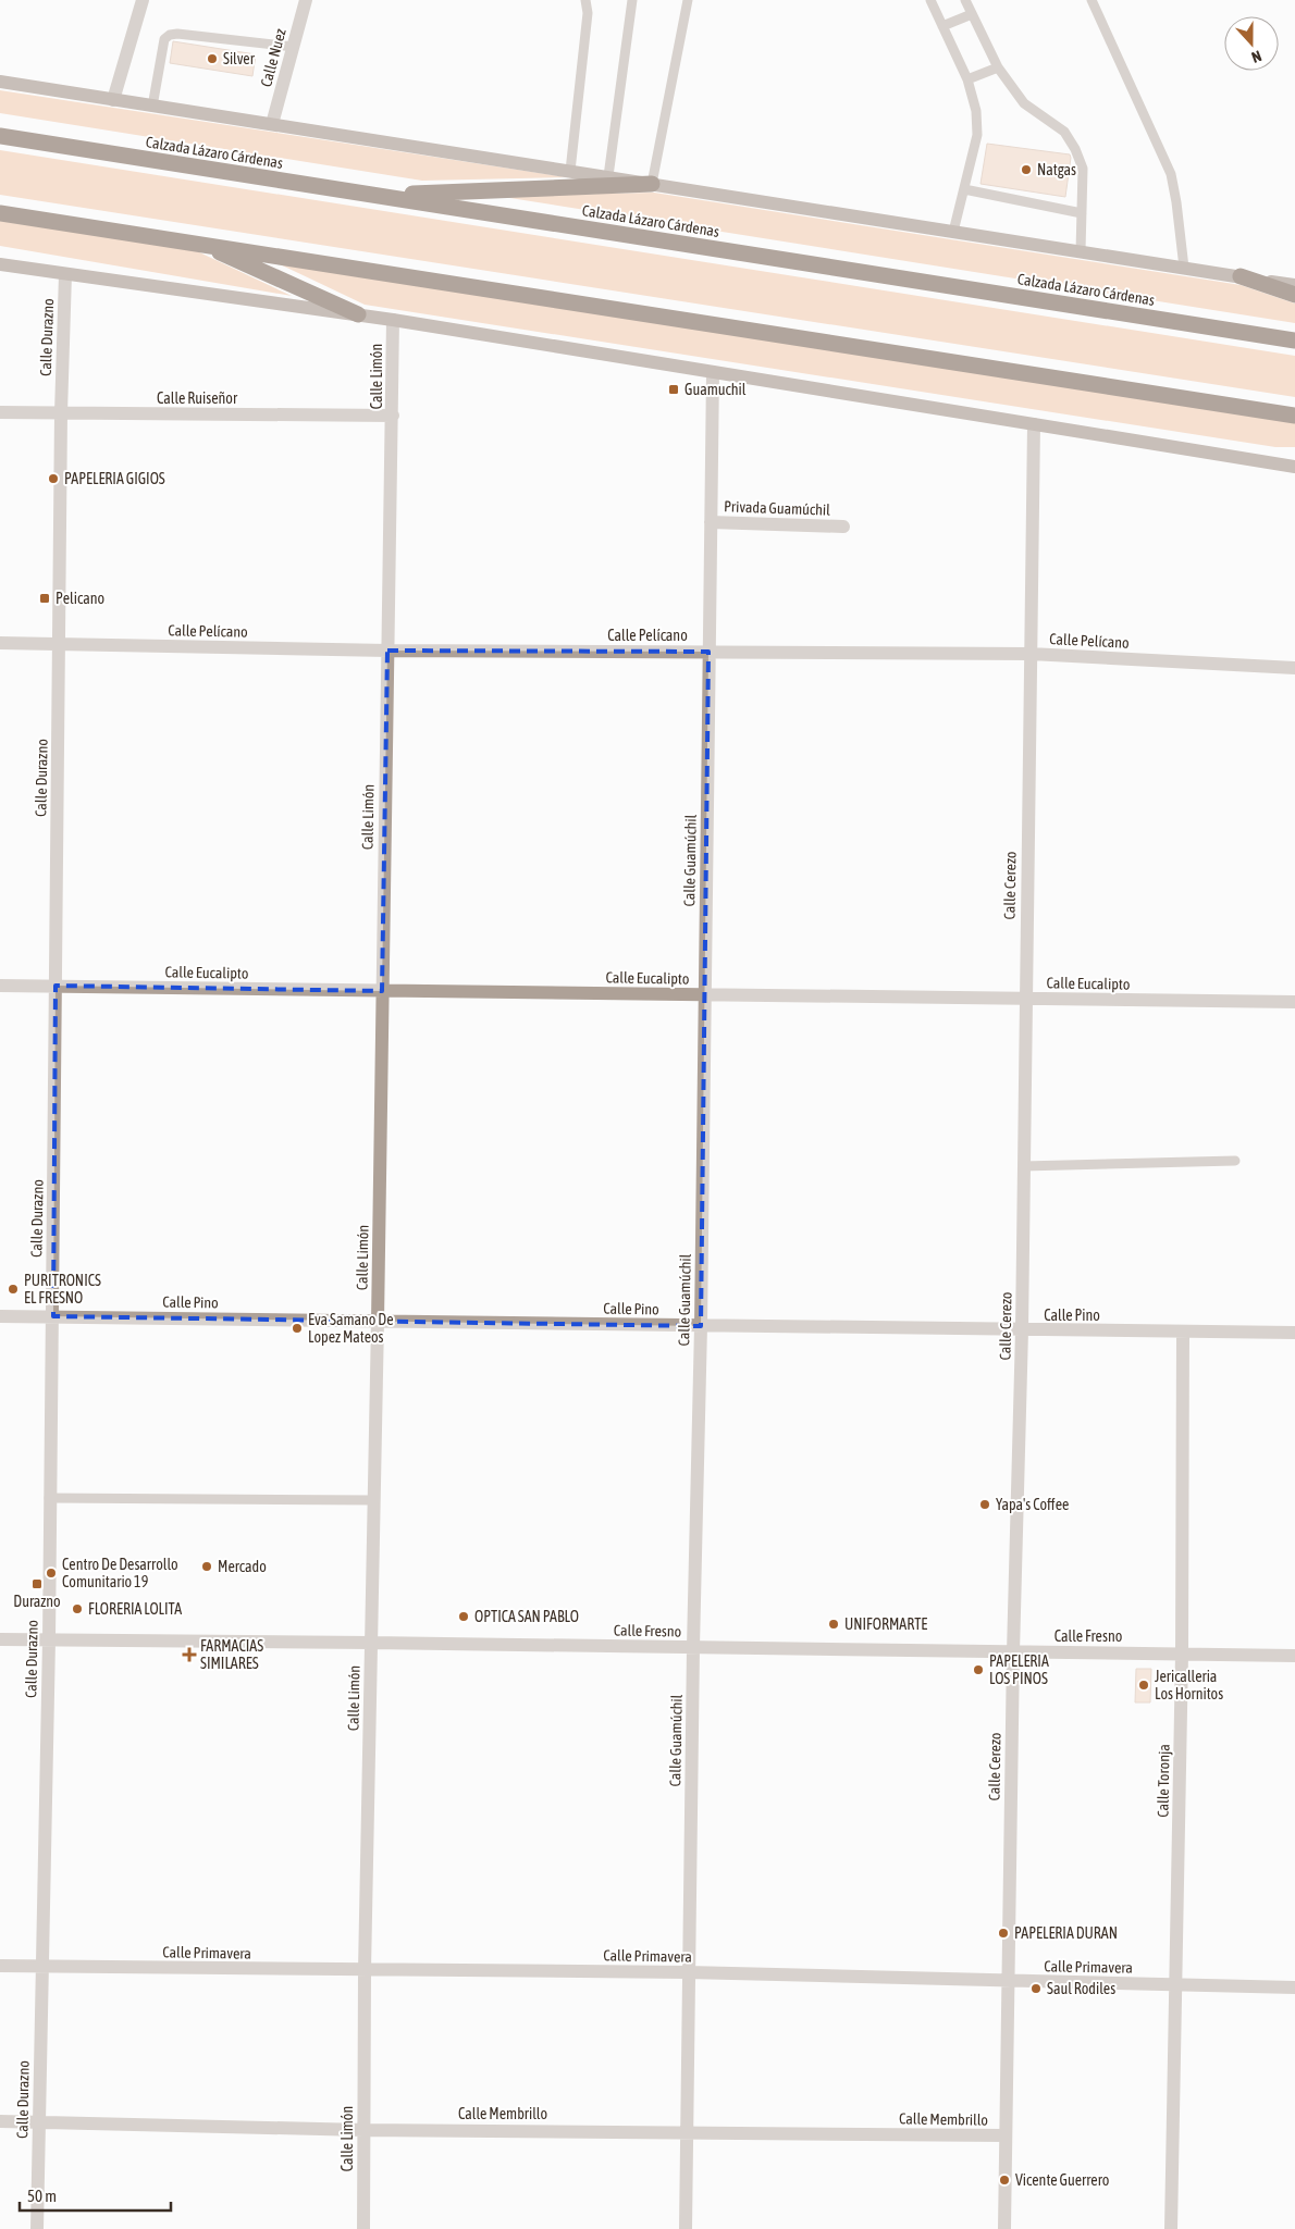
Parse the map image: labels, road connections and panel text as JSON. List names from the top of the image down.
{
  "streets": {
    "highway": ["Calzada Lázaro Cárdenas"],
    "street": [
      "Calle Nuez",
      "Calle Durazno",
      "Calle Limón",
      "Calle Ruiseñor",
      "Privada Guamúchil",
      "Calle Pelícano",
      "Calle Guamúchil",
      "Calle Cerezo",
      "Calle Eucalipto",
      "Calle Pino",
      "Calle Fresno",
      "Calle Toronja",
      "Calle Primavera",
      "Calle Membrillo"
    ]
  },
  "crossings": [
    ["Calle Durazno", "Calle Ruiseñor"],
    ["Calle Durazno", "Calle Pelícano"],
    ["Calle Durazno", "Calle Eucalipto"],
    ["Calle Durazno", "Calle Pino"],
    ["Calle Durazno", "Calle Fresno"],
    ["Calle Durazno", "Calle Primavera"],
    ["Calle Durazno", "Calle Membrillo"],
    ["Calle Limón", "Calle Ruiseñor"],
    ["Calle Limón", "Calle Pelícano"],
    ["Calle Limón", "Calle Eucalipto"],
    ["Calle Limón", "Calle Pino"],
    ["Calle Limón", "Calle Fresno"],
    ["Calle Limón", "Calle Primavera"],
    ["Calle Limón", "Calle Membrillo"],
    ["Privada Guamúchil", "Calle Guamúchil"],
    ["Calle Pelícano", "Calle Guamúchil"],
    ["Calle Pelícano", "Calle Cerezo"],
    ["Calle Guamúchil", "Calle Eucalipto"],
    ["Calle Guamúchil", "Calle Pino"],
    ["Calle Guamúchil", "Calle Fresno"],
    ["Calle Guamúchil", "Calle Primavera"],
    ["Calle Guamúchil", "Calle Membrillo"],
    ["Calle Cerezo", "Calle Eucalipto"],
    ["Calle Cerezo", "Calle Pino"],
    ["Calle Cerezo", "Calle Fresno"],
    ["Calle Cerezo", "Calle Primavera"],
    ["Calle Cerezo", "Calle Membrillo"],
    ["Calle Pino", "Calle Toronja"],
    ["Calle Fresno", "Calle Toronja"],
    ["Calle Toronja", "Calle Primavera"]
  ],
  "places": {
    "other": [
      "Silver",
      "Natgas",
      "PAPELERIA GIGIOS",
      "PURITRONICS EL FRESNO",
      "Eva Samano De Lopez Mateos",
      "Yapa's Coffee",
      "Mercado",
      "Centro De Desarrollo Comunitario 19",
      "FLORERIA LOLITA",
      "OPTICA SAN PABLO",
      "UNIFORMARTE",
      "PAPELERIA LOS PINOS",
      "Jericalleria Los Hornitos",
      "PAPELERIA DURAN",
      "Saul Rodiles",
      "Vicente Guerrero"
    ],
    "transit": ["Guamuchil", "Pelicano", "Durazno"],
    "health": ["FARMACIAS SIMILARES"]
  },
  "scale_bar": "50 m",
  "north": "bottom"
}
